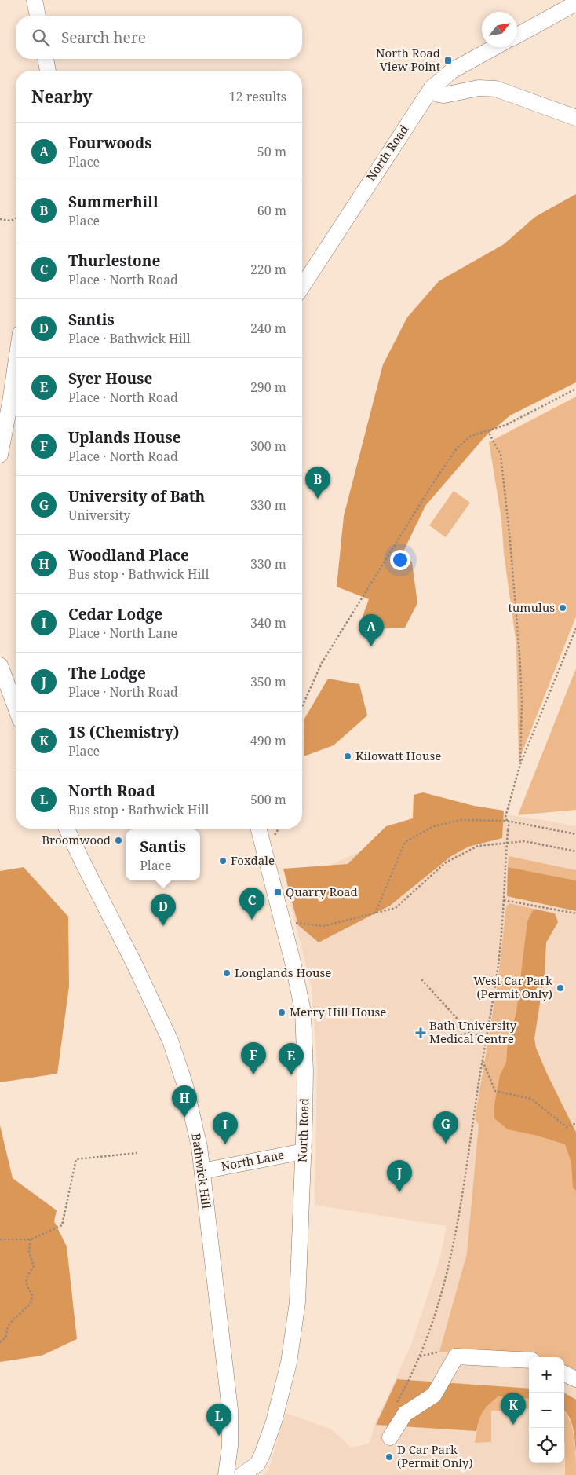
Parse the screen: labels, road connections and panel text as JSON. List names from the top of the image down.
{
  "streets": {
    "street": ["North Road", "North Lane", "Bathwick Hill"]
  },
  "crossings": [
    ["North Road", "North Lane"],
    ["North Lane", "Bathwick Hill"]
  ],
  "places": {
    "transit": ["North Road View Point", "Quarry Road"],
    "other": [
      "tumulus",
      "Kilowatt House",
      "Broomwood",
      "Foxdale",
      "Longlands House",
      "West Car Park (Permit Only)",
      "Merry Hill House",
      "D Car Park (Permit Only)"
    ],
    "health": ["Bath University Medical Centre"]
  },
  "north": "top right",
  "page": {
    "search": "Search here",
    "heading": ["Nearby", "12 results"],
    "list": [
      {
        "mark": "A",
        "name": "Fourwoods",
        "note": "Place",
        "value": "50 m"
      },
      {
        "mark": "B",
        "name": "Summerhill",
        "note": "Place",
        "value": "60 m"
      },
      {
        "mark": "C",
        "name": "Thurlestone",
        "note": "Place · North Road",
        "value": "220 m"
      },
      {
        "mark": "D",
        "name": "Santis",
        "note": "Place · Bathwick Hill",
        "value": "240 m"
      },
      {
        "mark": "E",
        "name": "Syer House",
        "note": "Place · North Road",
        "value": "290 m"
      },
      {
        "mark": "F",
        "name": "Uplands House",
        "note": "Place · North Road",
        "value": "300 m"
      },
      {
        "mark": "G",
        "name": "University of Bath",
        "note": "University",
        "value": "330 m"
      },
      {
        "mark": "H",
        "name": "Woodland Place",
        "note": "Bus stop · Bathwick Hill",
        "value": "330 m"
      },
      {
        "mark": "I",
        "name": "Cedar Lodge",
        "note": "Place · North Lane",
        "value": "340 m"
      },
      {
        "mark": "J",
        "name": "The Lodge",
        "note": "Place · North Road",
        "value": "350 m"
      },
      {
        "mark": "K",
        "name": "1S (Chemistry)",
        "note": "Place",
        "value": "490 m"
      },
      {
        "mark": "L",
        "name": "North Road",
        "note": "Bus stop · Bathwick Hill",
        "value": "500 m"
      }
    ],
    "pins": [
      "B",
      "A",
      "C",
      "D",
      "F",
      "E",
      "H",
      "G",
      "I",
      "J",
      "K",
      "L"
    ],
    "popup": ["Santis", "Place"],
    "map_buttons": ["+", "−"]
  }
}
